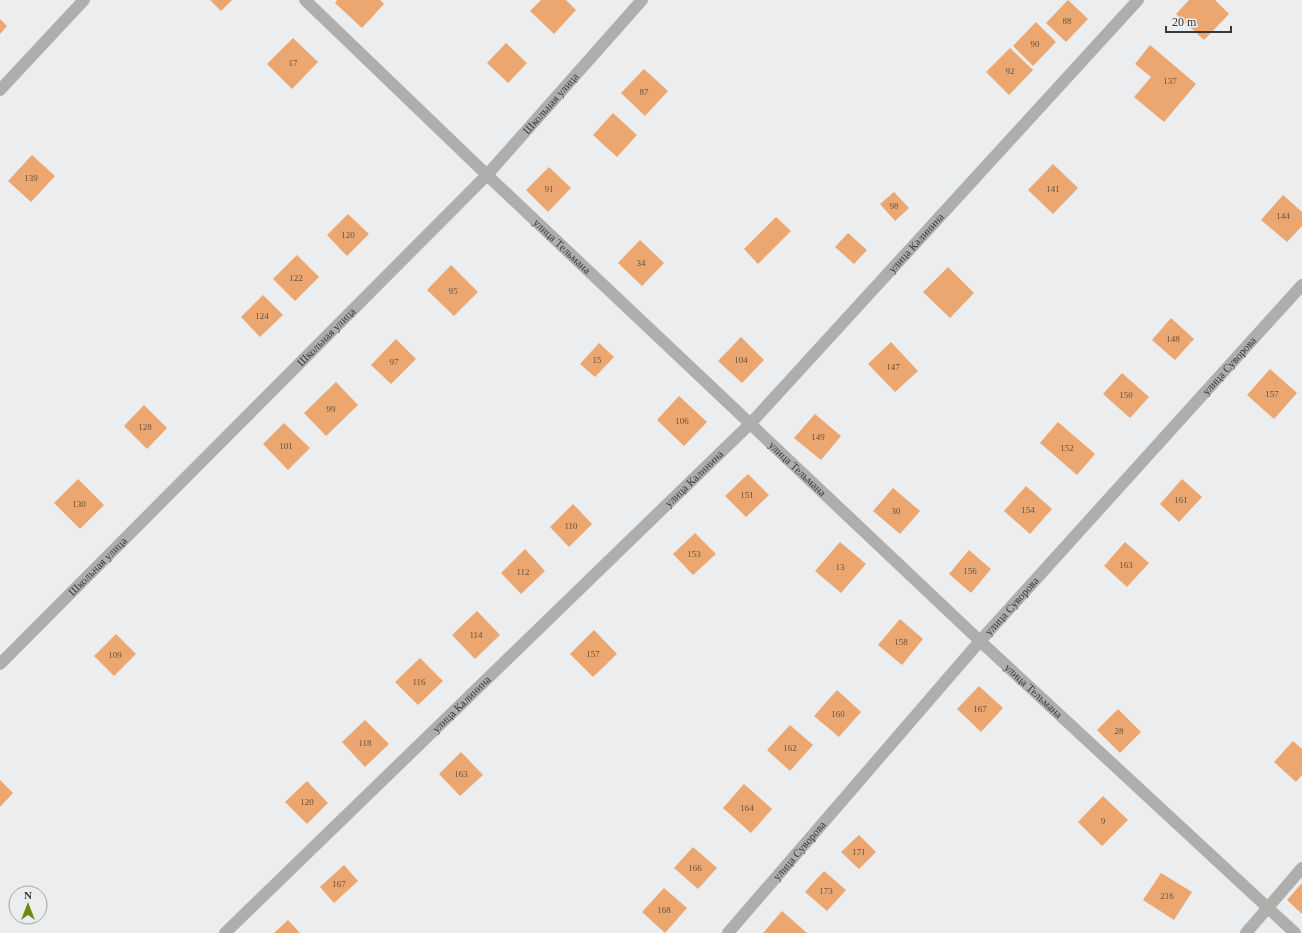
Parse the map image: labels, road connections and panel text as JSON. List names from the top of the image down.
{
  "streets": {
    "street": [
      "Школьная улица",
      "улица Калинина",
      "улица Тельмана",
      "улица Суворова"
    ]
  },
  "crossings": [
    ["Школьная улица", "улица Тельмана"],
    ["улица Калинина", "улица Тельмана"],
    ["улица Тельмана", "улица Суворова"]
  ],
  "house_numbers": [
    "88",
    "90",
    "17",
    "92",
    "137",
    "87",
    "139",
    "91",
    "141",
    "98",
    "144",
    "120",
    "34",
    "122",
    "95",
    "124",
    "148",
    "15",
    "104",
    "97",
    "147",
    "157",
    "150",
    "99",
    "106",
    "128",
    "149",
    "101",
    "152",
    "151",
    "161",
    "130",
    "154",
    "30",
    "110",
    "153",
    "163",
    "13",
    "156",
    "112",
    "114",
    "158",
    "157",
    "109",
    "116",
    "167",
    "160",
    "28",
    "118",
    "162",
    "163",
    "120",
    "164",
    "9",
    "171",
    "166",
    "167",
    "173",
    "216",
    "168"
  ],
  "scale_bar": "20 m",
  "north": "top"
}
